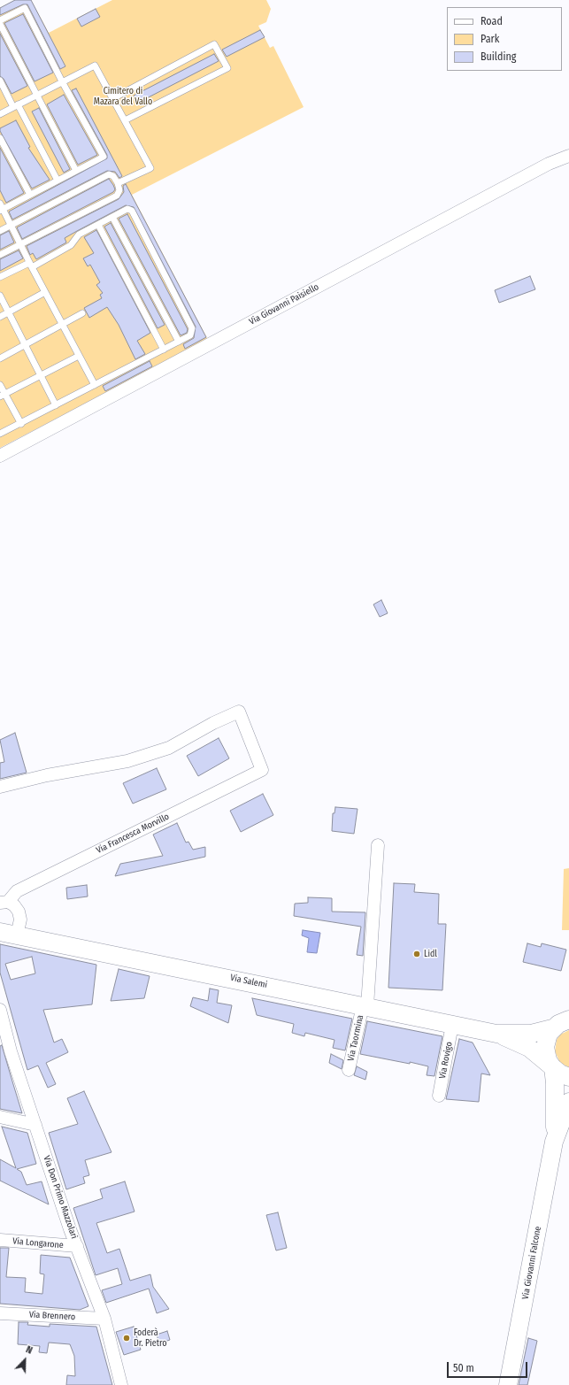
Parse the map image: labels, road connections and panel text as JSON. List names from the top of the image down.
{
  "streets": {
    "main road": ["Via Salemi", "Via Giovanni Falcone"],
    "street": [
      "Via Giovanni Paisiello",
      "Via Francesca Morvillo",
      "Via Taormina",
      "Via Rovigo",
      "Via Don Primo Mazzolari",
      "Via Longarone",
      "Via Brennero"
    ]
  },
  "crossings": [
    ["Via Salemi", "Via Taormina"],
    ["Via Salemi", "Via Rovigo"],
    ["Via Don Primo Mazzolari", "Via Longarone"],
    ["Via Don Primo Mazzolari", "Via Brennero"]
  ],
  "parks": ["Cimitero di Mazara del Vallo"],
  "places": ["Lidl", "Foderà Dr. Pietro"],
  "legend": ["Road", "Park", "Building"],
  "scale_bar": "50 m",
  "north": "top right"
}
